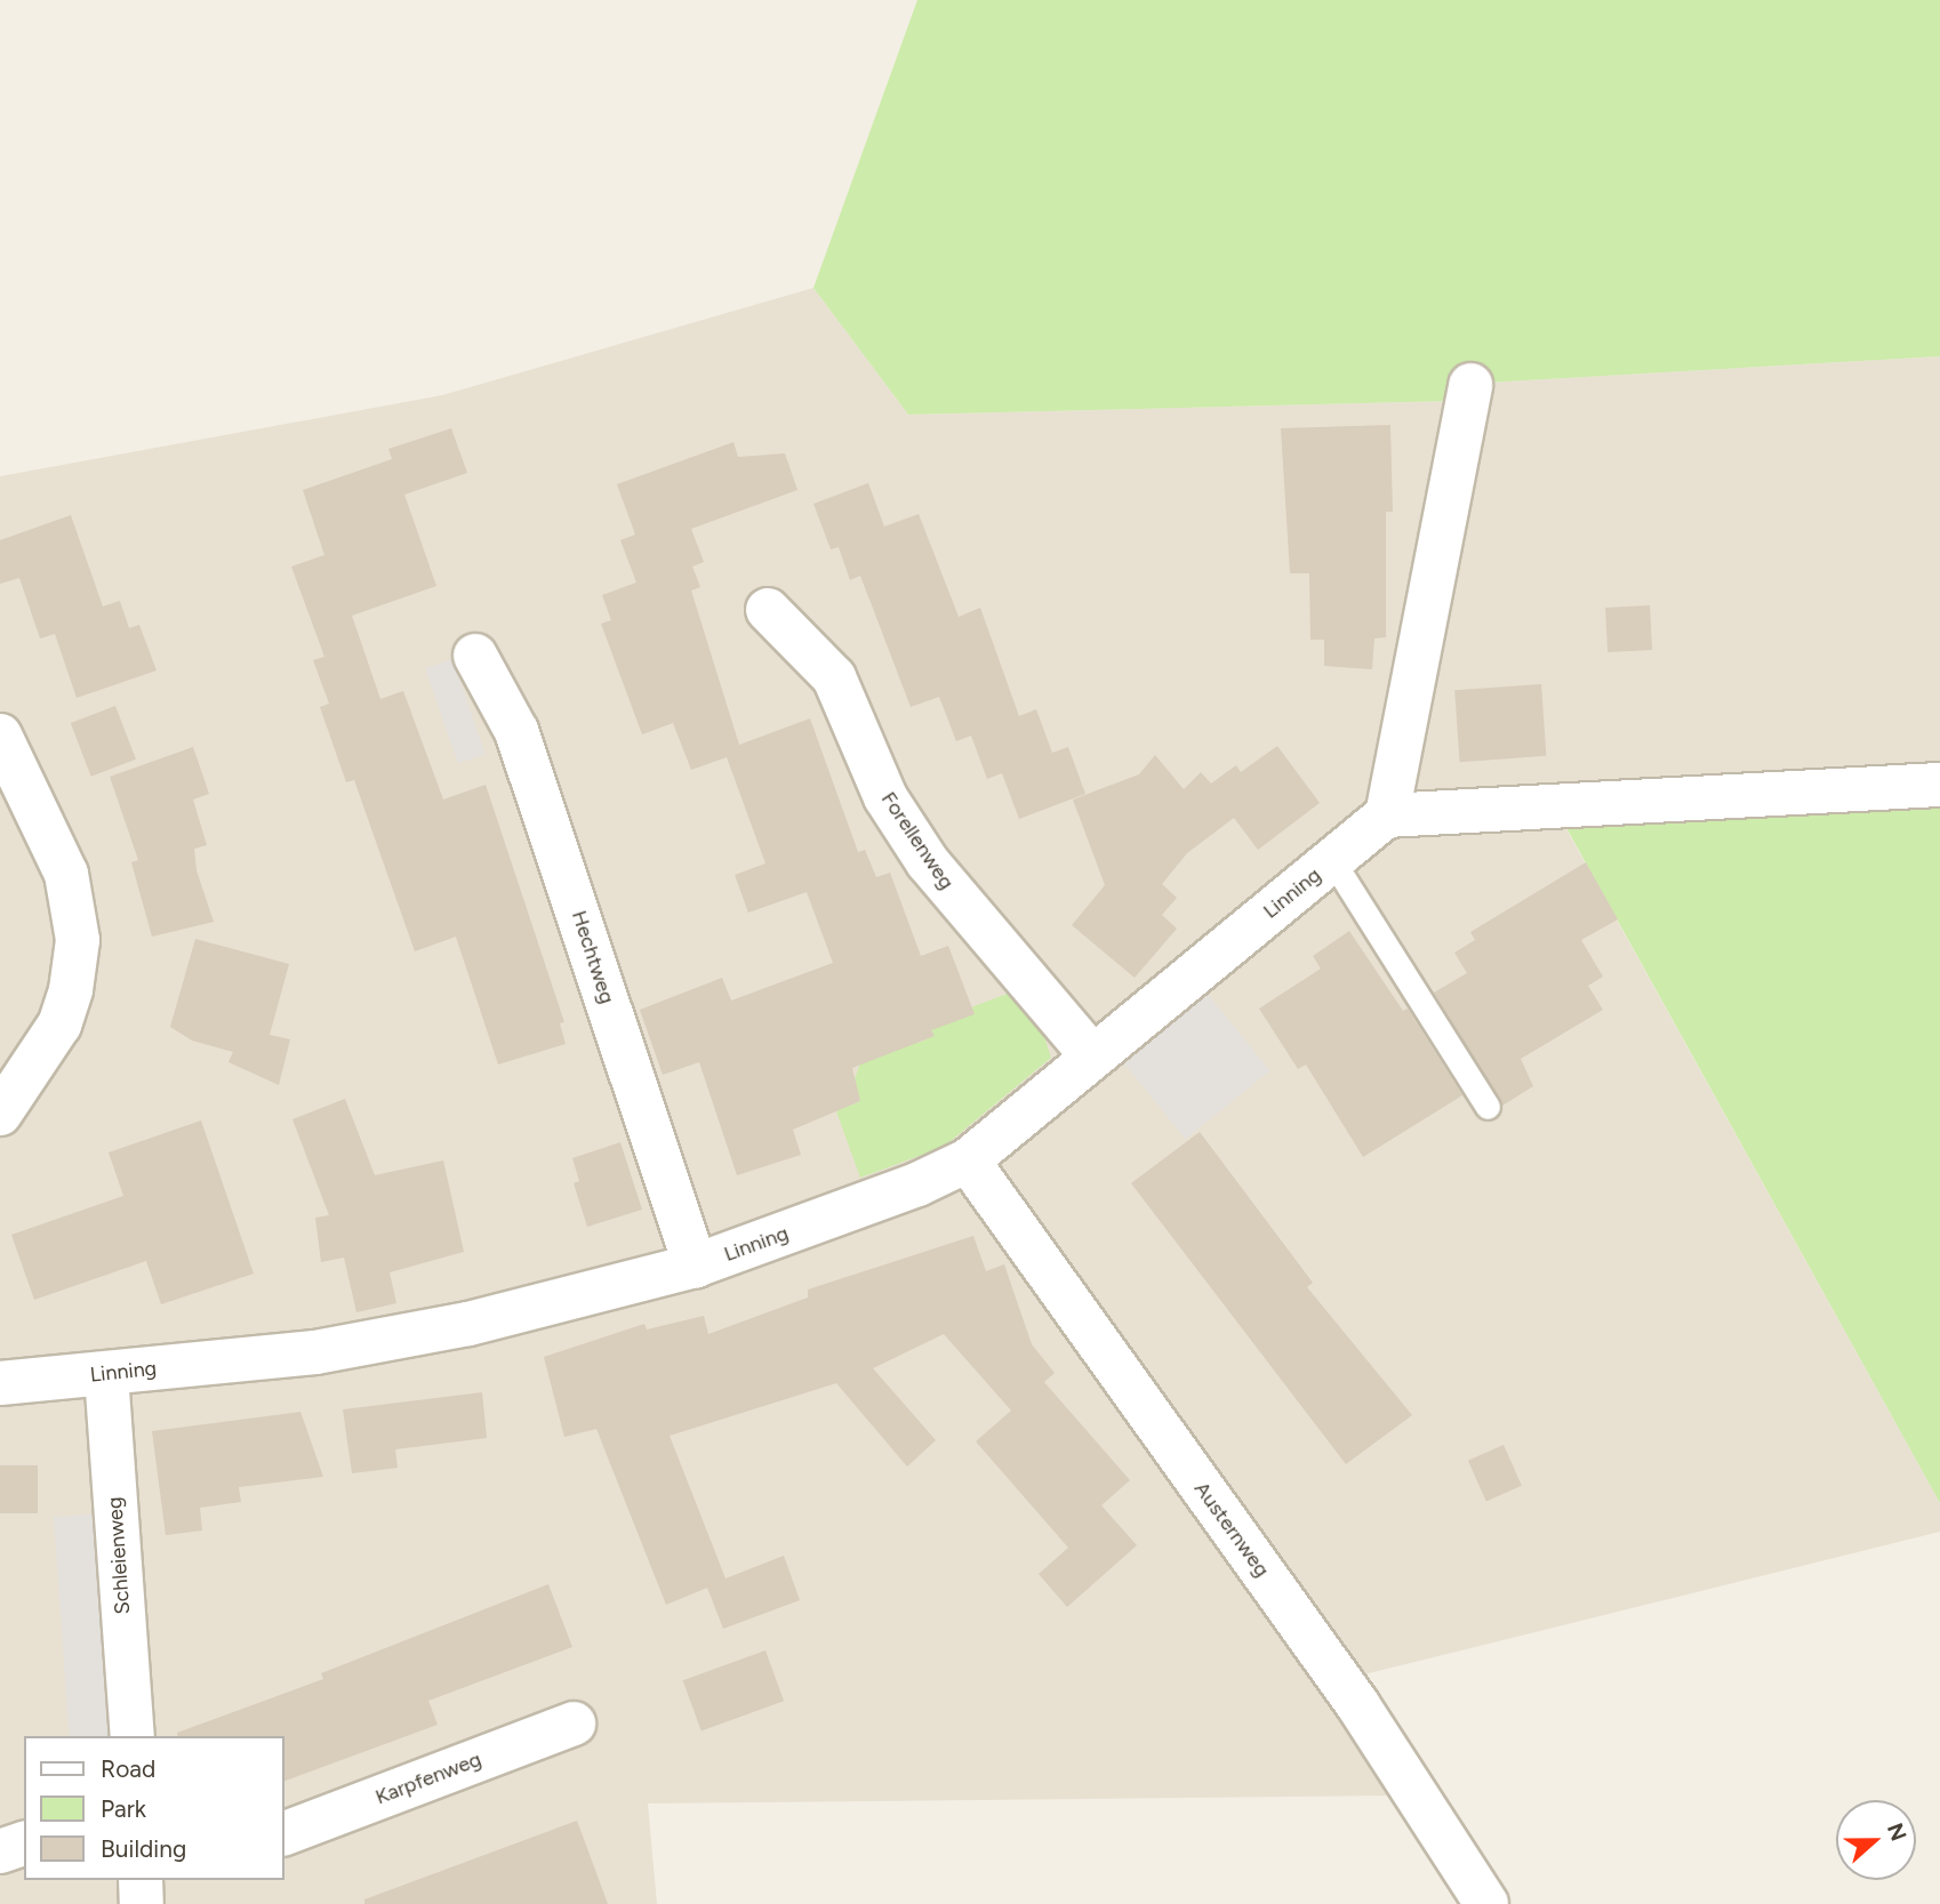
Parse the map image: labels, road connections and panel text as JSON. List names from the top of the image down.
{
  "streets": {
    "street": [
      "Forellenweg",
      "Linning",
      "Hechtweg",
      "Austernweg",
      "Schleienweg",
      "Karpfenweg"
    ]
  },
  "crossings": [
    ["Forellenweg", "Linning"],
    ["Linning", "Hechtweg"],
    ["Linning", "Austernweg"],
    ["Linning", "Schleienweg"]
  ],
  "legend": ["Road", "Park", "Building"],
  "north": "right"
}
